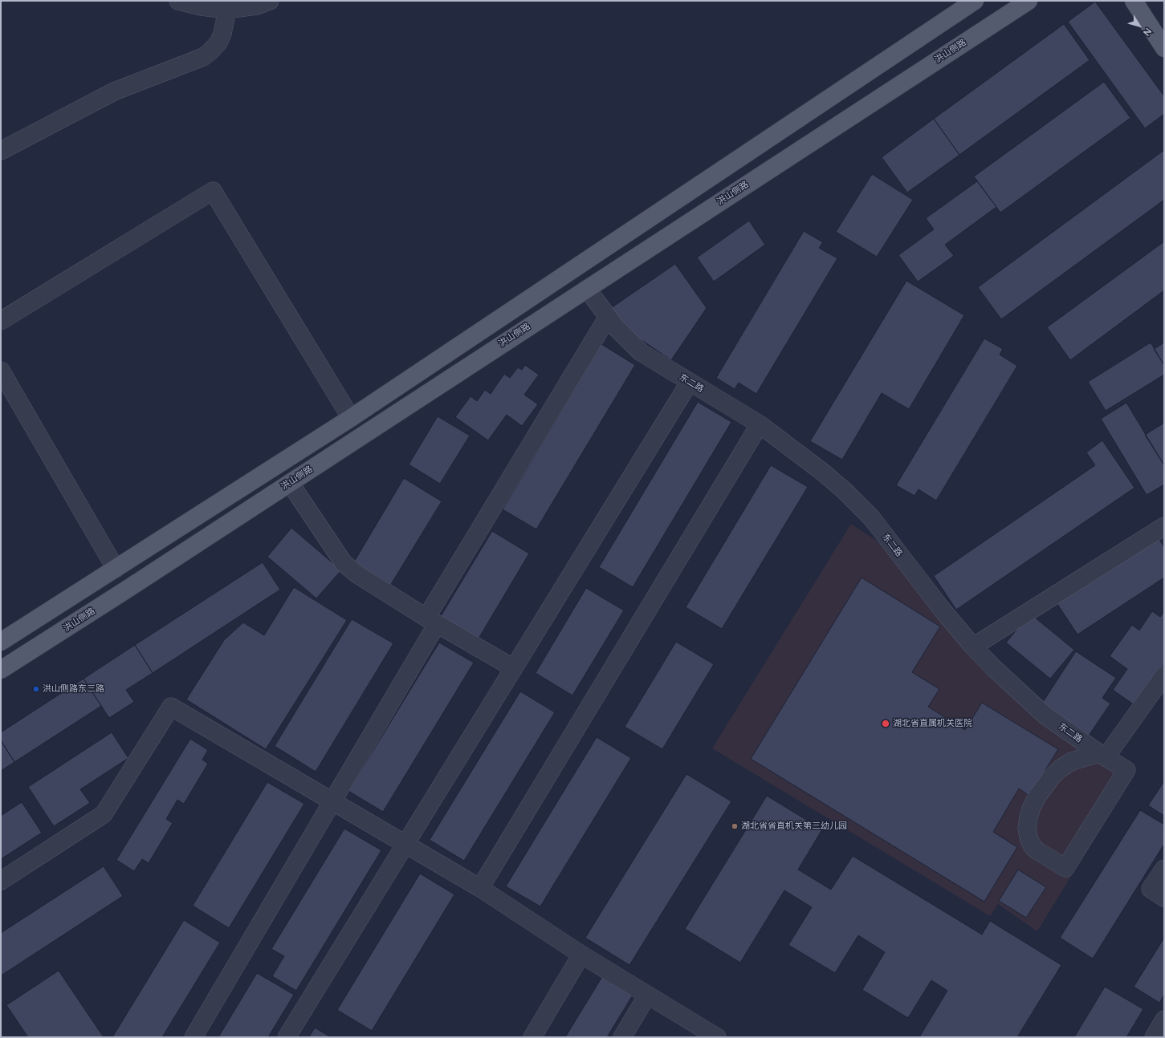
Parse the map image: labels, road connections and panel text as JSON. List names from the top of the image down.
{
  "streets": {
    "main road": ["洪山侧路"],
    "street": ["东二路"]
  },
  "crossings": [
    ["洪山侧路", "东二路"]
  ],
  "places": ["洪山侧路东三路", "湖北省直属机关医院", "湖北省省直机关第三幼儿园"],
  "north": "bottom right"
}
